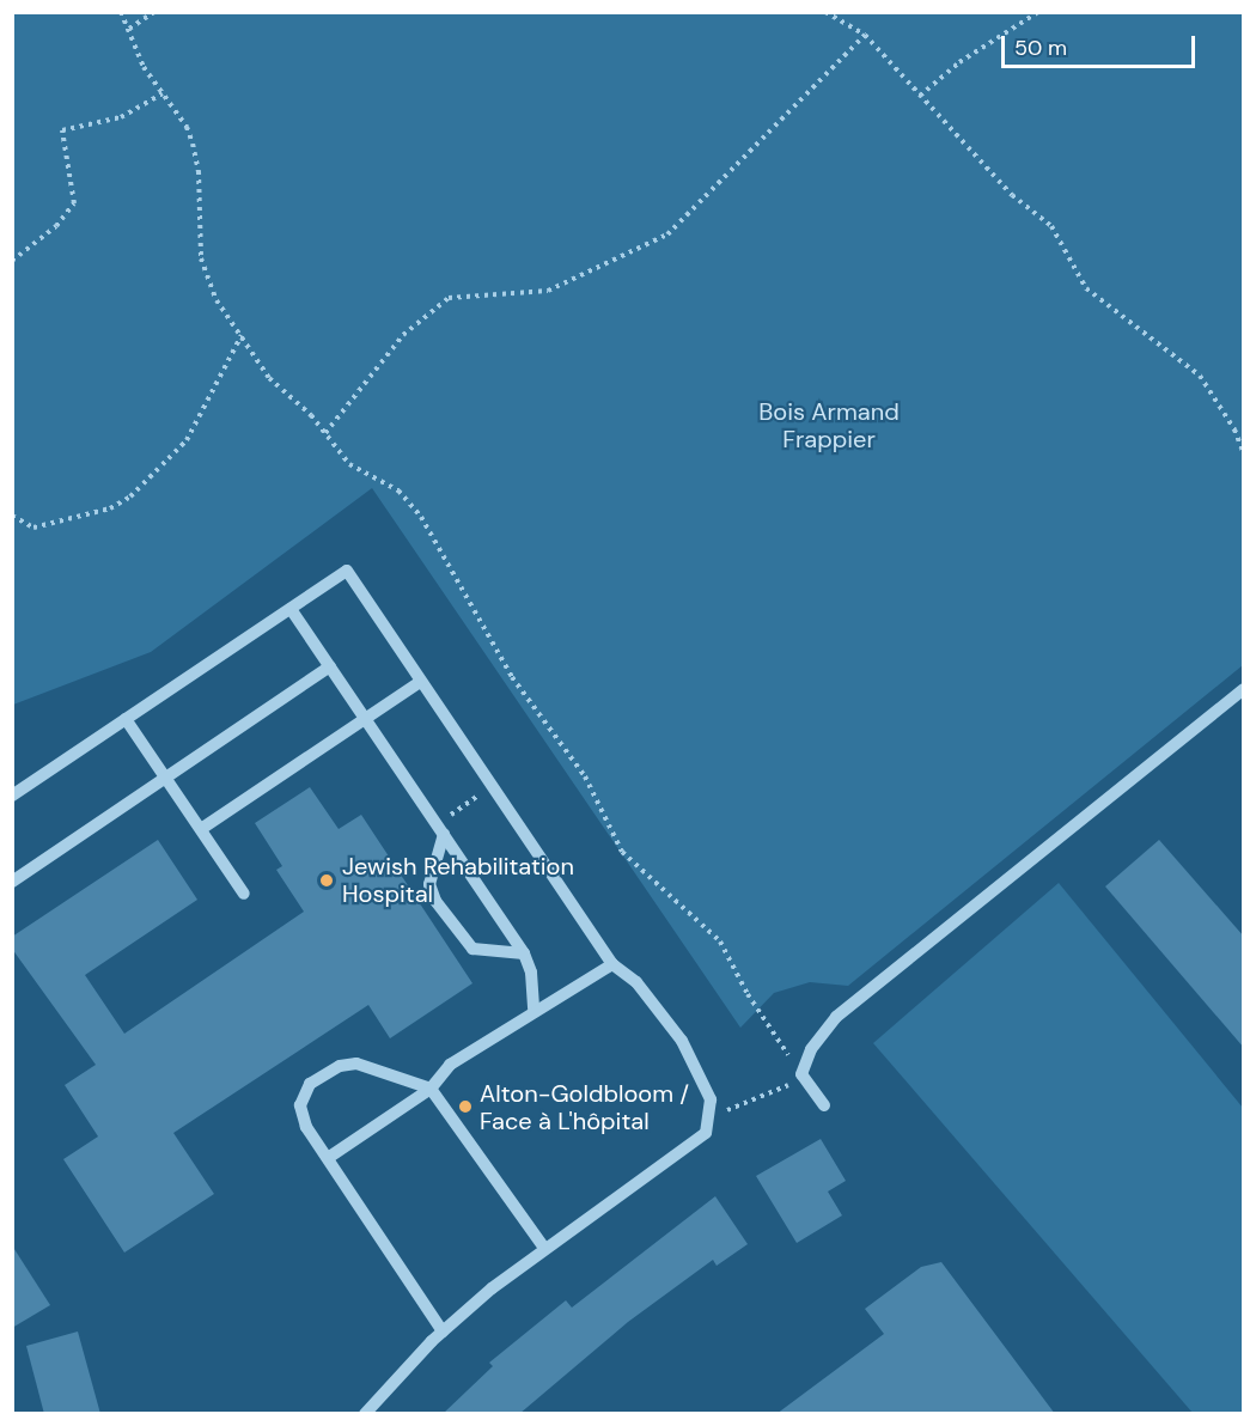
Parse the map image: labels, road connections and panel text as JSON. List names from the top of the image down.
{
  "parks": ["Bois Armand Frappier"],
  "places": ["Jewish Rehabilitation Hospital", "Alton-Goldbloom / Face à L'hôpital"],
  "scale_bar": "50 m"
}
